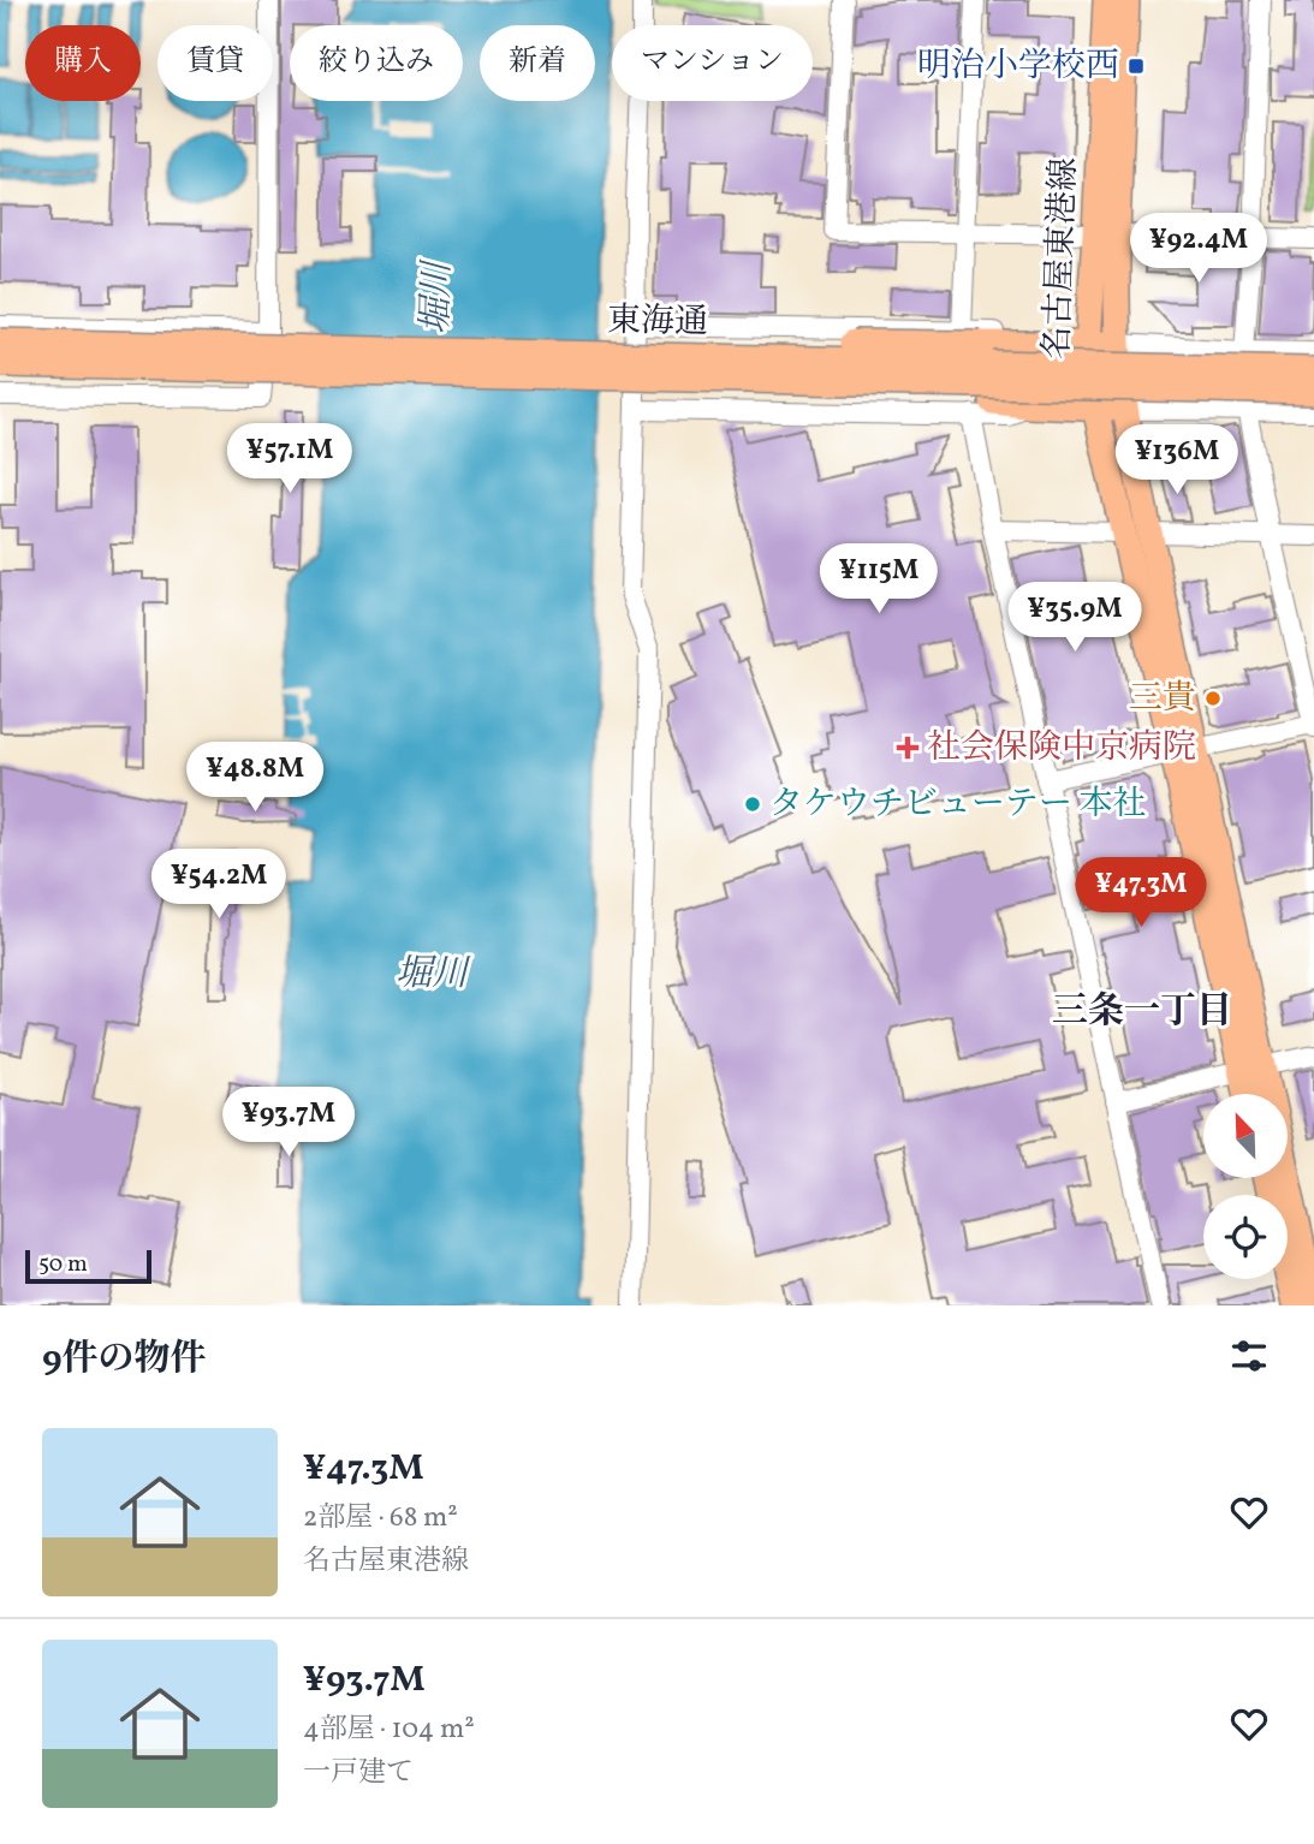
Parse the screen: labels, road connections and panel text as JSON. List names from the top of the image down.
{
  "streets": {
    "main road": ["名古屋東港線", "東海通"]
  },
  "districts": ["三条一丁目"],
  "water": ["堀川"],
  "places": {
    "transit": ["明治小学校西"],
    "other": ["三貴", "タケウチビューテー 本社"],
    "health": ["社会保険中京病院"]
  },
  "scale_bar": "50 m",
  "north": "top left",
  "page": {
    "chip": [
      "購入",
      "賃貸",
      "絞り込み",
      "新着",
      "マンション"
    ],
    "price": [
      "¥92.4M",
      "¥57.1M",
      "¥136M",
      "¥115M",
      "¥35.9M",
      "¥48.8M",
      "¥54.2M",
      "¥47.3M",
      "¥93.7M"
    ],
    "scale": "50 m",
    "heading": "9件の物件",
    "list": [
      {
        "name": "¥47.3M",
        "note": "2部屋 · 68 m² · 名古屋東港線"
      },
      {
        "name": "¥93.7M",
        "note": "4部屋 · 104 m² · 一戸建て"
      }
    ]
  }
}
